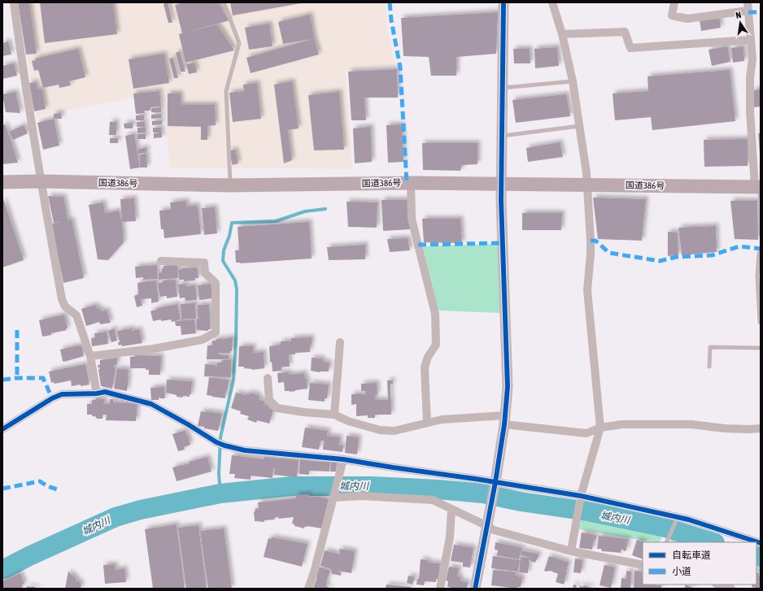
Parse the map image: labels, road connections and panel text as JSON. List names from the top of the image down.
{
  "streets": {
    "highway": ["国道386号"]
  },
  "water": ["城内川"],
  "legend": ["自転車道", "小道"],
  "north": "top"
}
